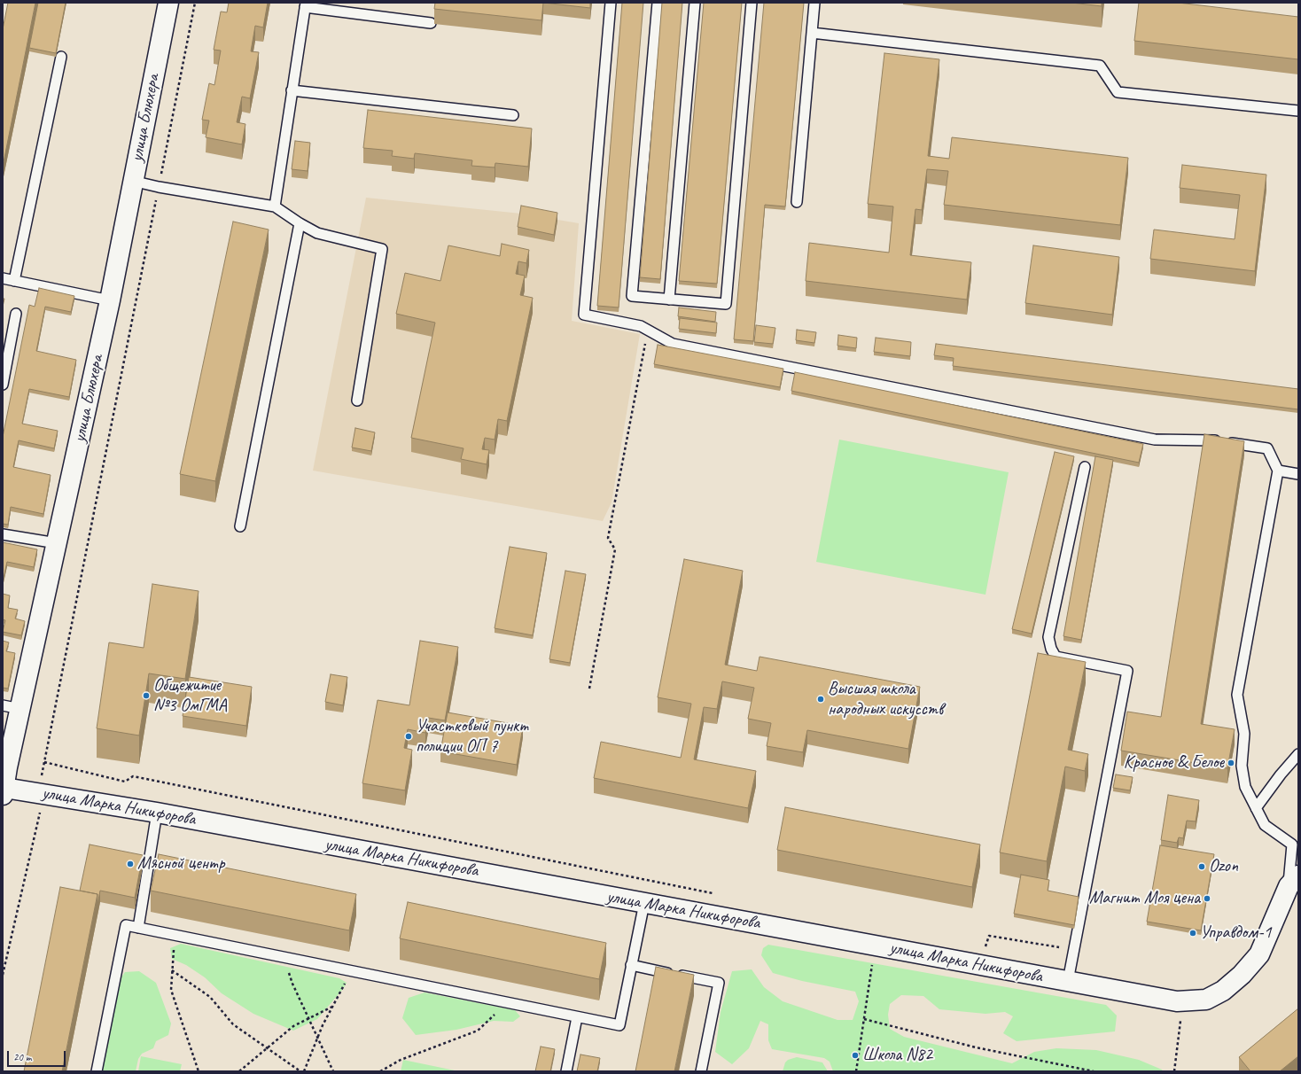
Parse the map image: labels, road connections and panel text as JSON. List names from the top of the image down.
{
  "streets": {
    "street": ["улица Блюхера", "улица Марка Никифорова"]
  },
  "crossings": [
    ["улица Блюхера", "улица Марка Никифорова"]
  ],
  "places": [
    "Общежитие №3 ОмГМА",
    "Высшая школа народных искусств",
    "Участковый пункт полиции ОП 7",
    "Красное & Белое",
    "Мясной центр",
    "Ozon",
    "Магнит Моя цена",
    "Управдом-1",
    "Школа N82"
  ],
  "scale_bar": "20 m"
}
